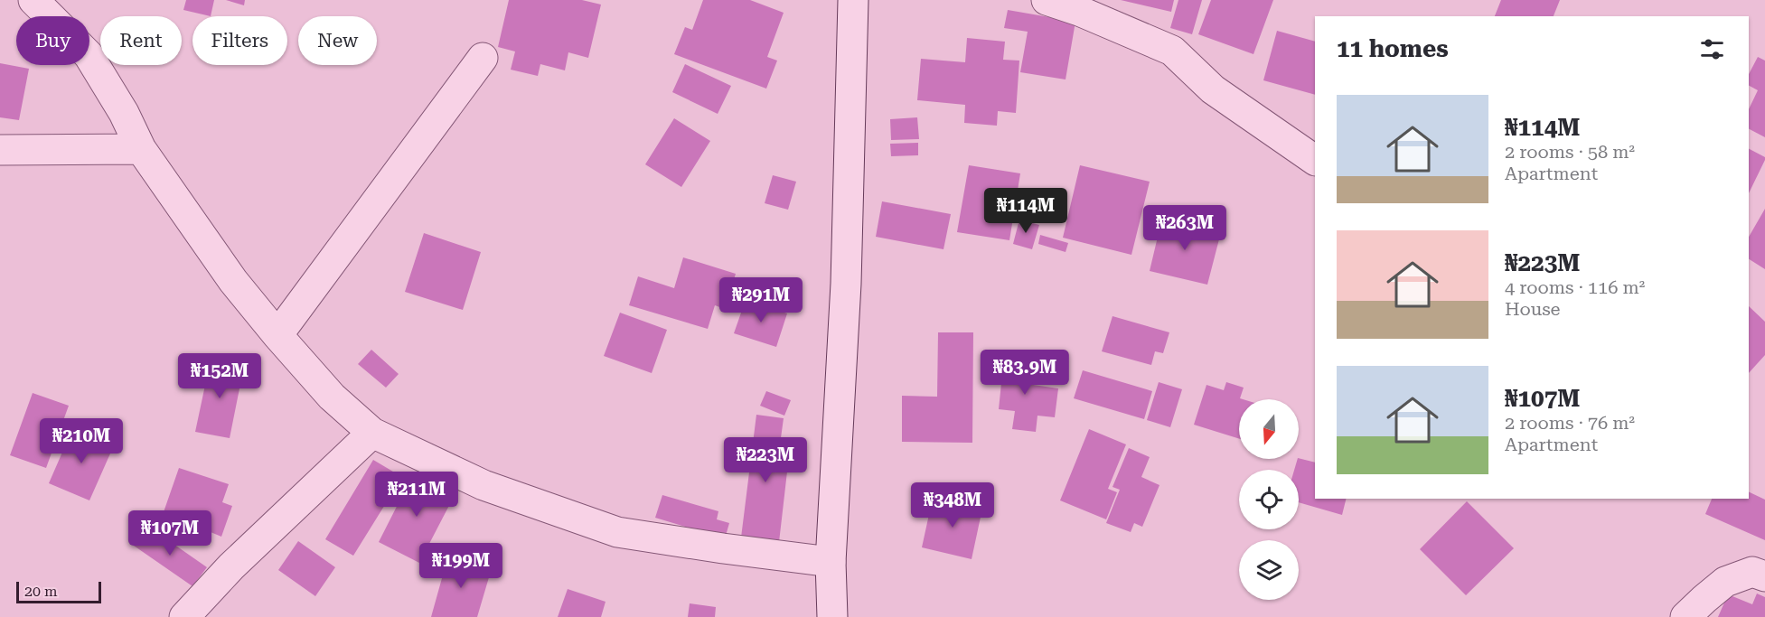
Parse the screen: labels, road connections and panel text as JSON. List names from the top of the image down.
{
  "scale_bar": "20 m",
  "north": "bottom",
  "page": {
    "chip": [
      "Buy",
      "Rent",
      "Filters",
      "New"
    ],
    "heading": "11 homes",
    "list": [
      {
        "name": "₦114M",
        "note": "2 rooms · 58 m² · Apartment"
      },
      {
        "name": "₦223M",
        "note": "4 rooms · 116 m² · House"
      },
      {
        "name": "₦107M",
        "note": "2 rooms · 76 m² · Apartment"
      }
    ],
    "price": [
      "₦114M",
      "₦263M",
      "₦291M",
      "₦83.9M",
      "₦152M",
      "₦210M",
      "₦223M",
      "₦211M",
      "₦348M",
      "₦107M",
      "₦199M"
    ],
    "scale": "20 m"
  }
}
